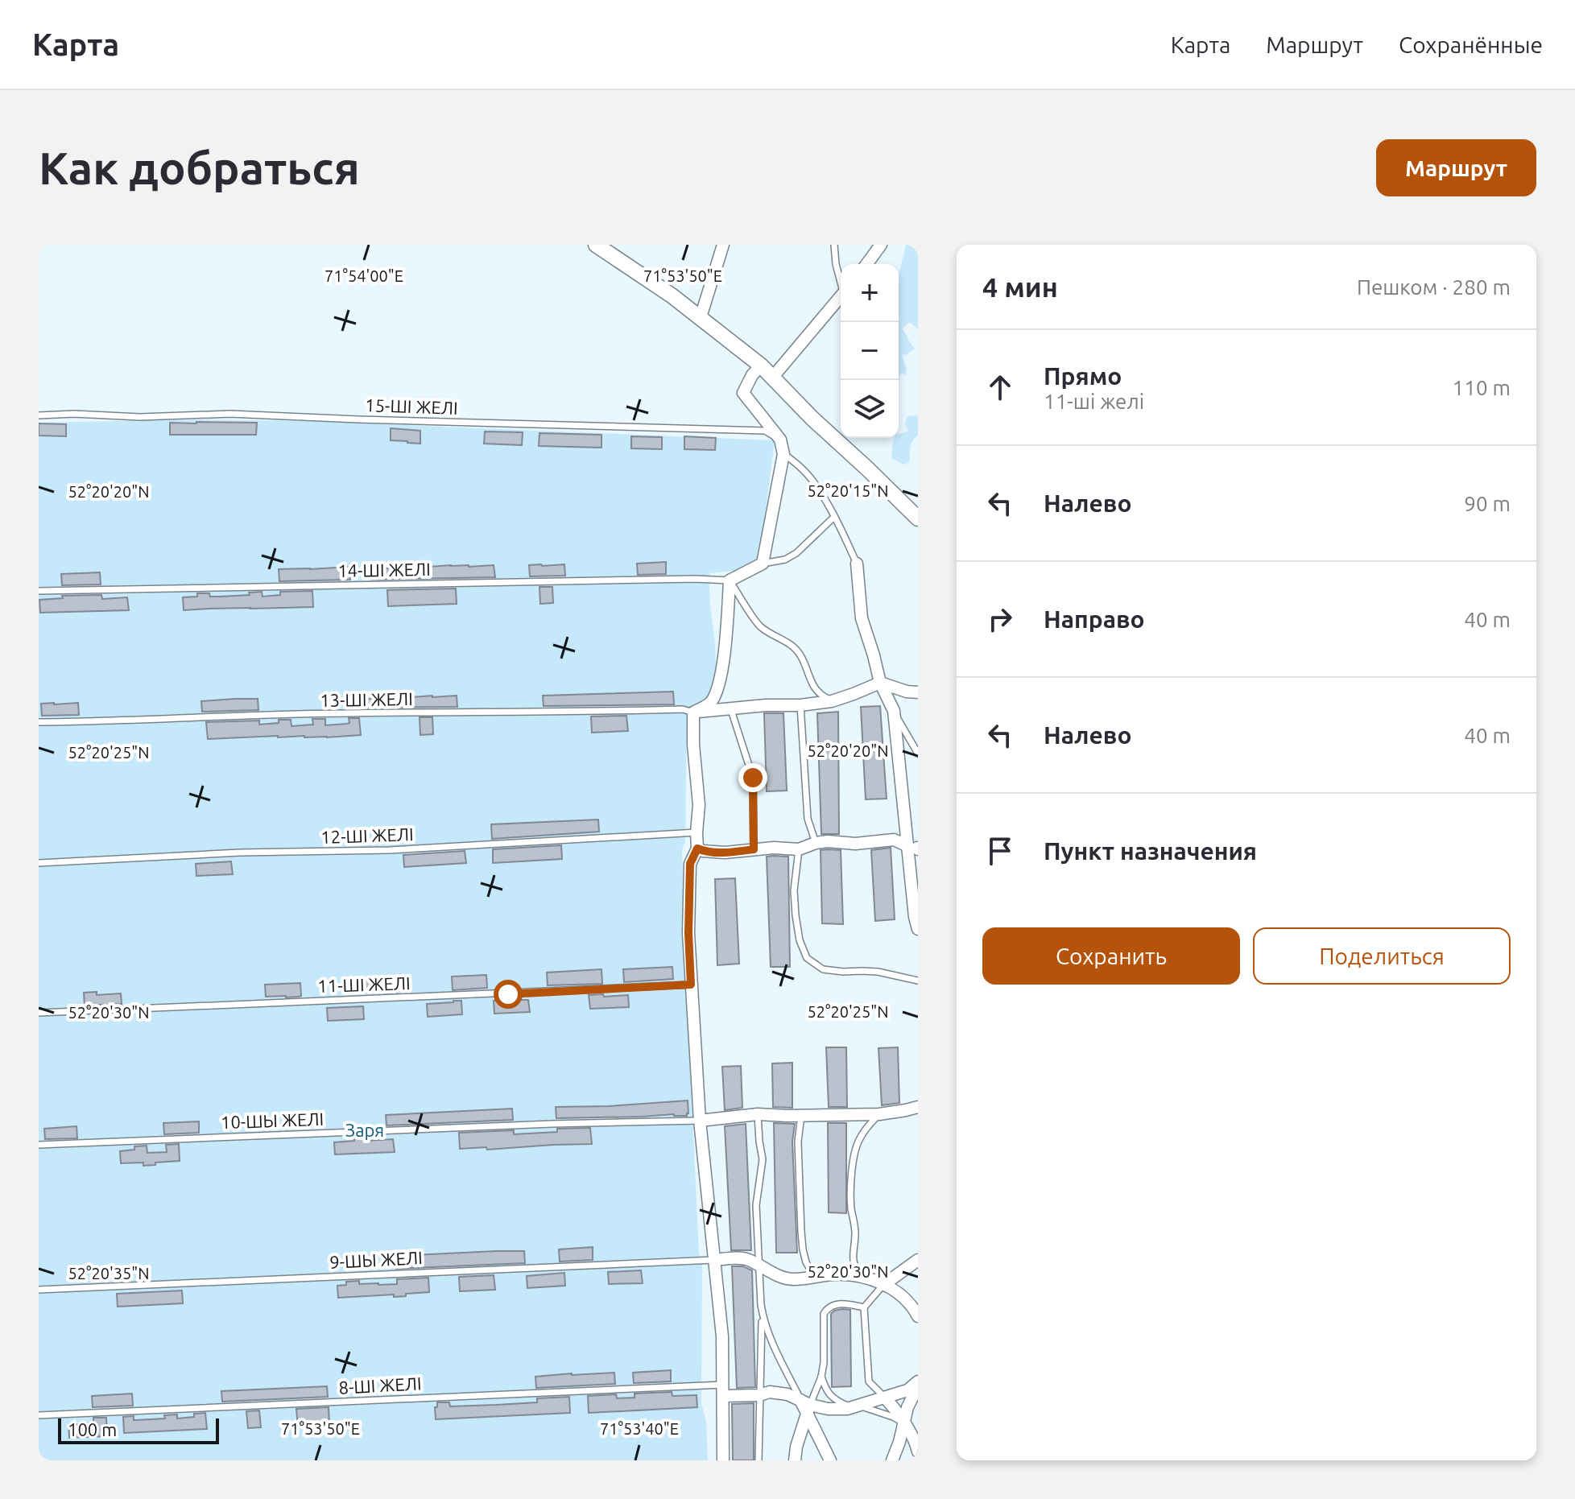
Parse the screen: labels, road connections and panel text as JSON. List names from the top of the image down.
{
  "streets": {
    "lane": [
      "15-ШІ ЖЕЛІ",
      "14-ШІ ЖЕЛІ",
      "13-ШІ ЖЕЛІ",
      "12-ШІ ЖЕЛІ",
      "11-ШІ ЖЕЛІ",
      "10-ШЫ ЖЕЛІ",
      "9-ШЫ ЖЕЛІ",
      "8-ШІ ЖЕЛІ"
    ]
  },
  "parks": ["Заря"],
  "scale_bar": "100 m",
  "page": {
    "header": "Карта",
    "nav": ["Карта", "Маршрут", "Сохранённые"],
    "buttons": [
      "Маршрут",
      ["Сохранить", "Поделиться"]
    ],
    "title": "Как добраться",
    "heading": ["4 мин", "Пешком · 280 m"],
    "map_buttons": ["+", "−"],
    "list": [
      ["Прямо", "11-ші желі", "110 m"],
      ["Налево", "90 m"],
      ["Направо", "40 m"],
      ["Налево", "40 m"],
      "Пункт назначения"
    ],
    "scale": "100 m"
  },
  "coordinates": [
    "71°54'00\"E",
    "71°53'50\"E",
    "52°20'15\"N",
    "52°20'20\"N",
    "52°20'25\"N",
    "52°20'30\"N",
    "52°20'35\"N",
    "71°53'40\"E"
  ]
}
